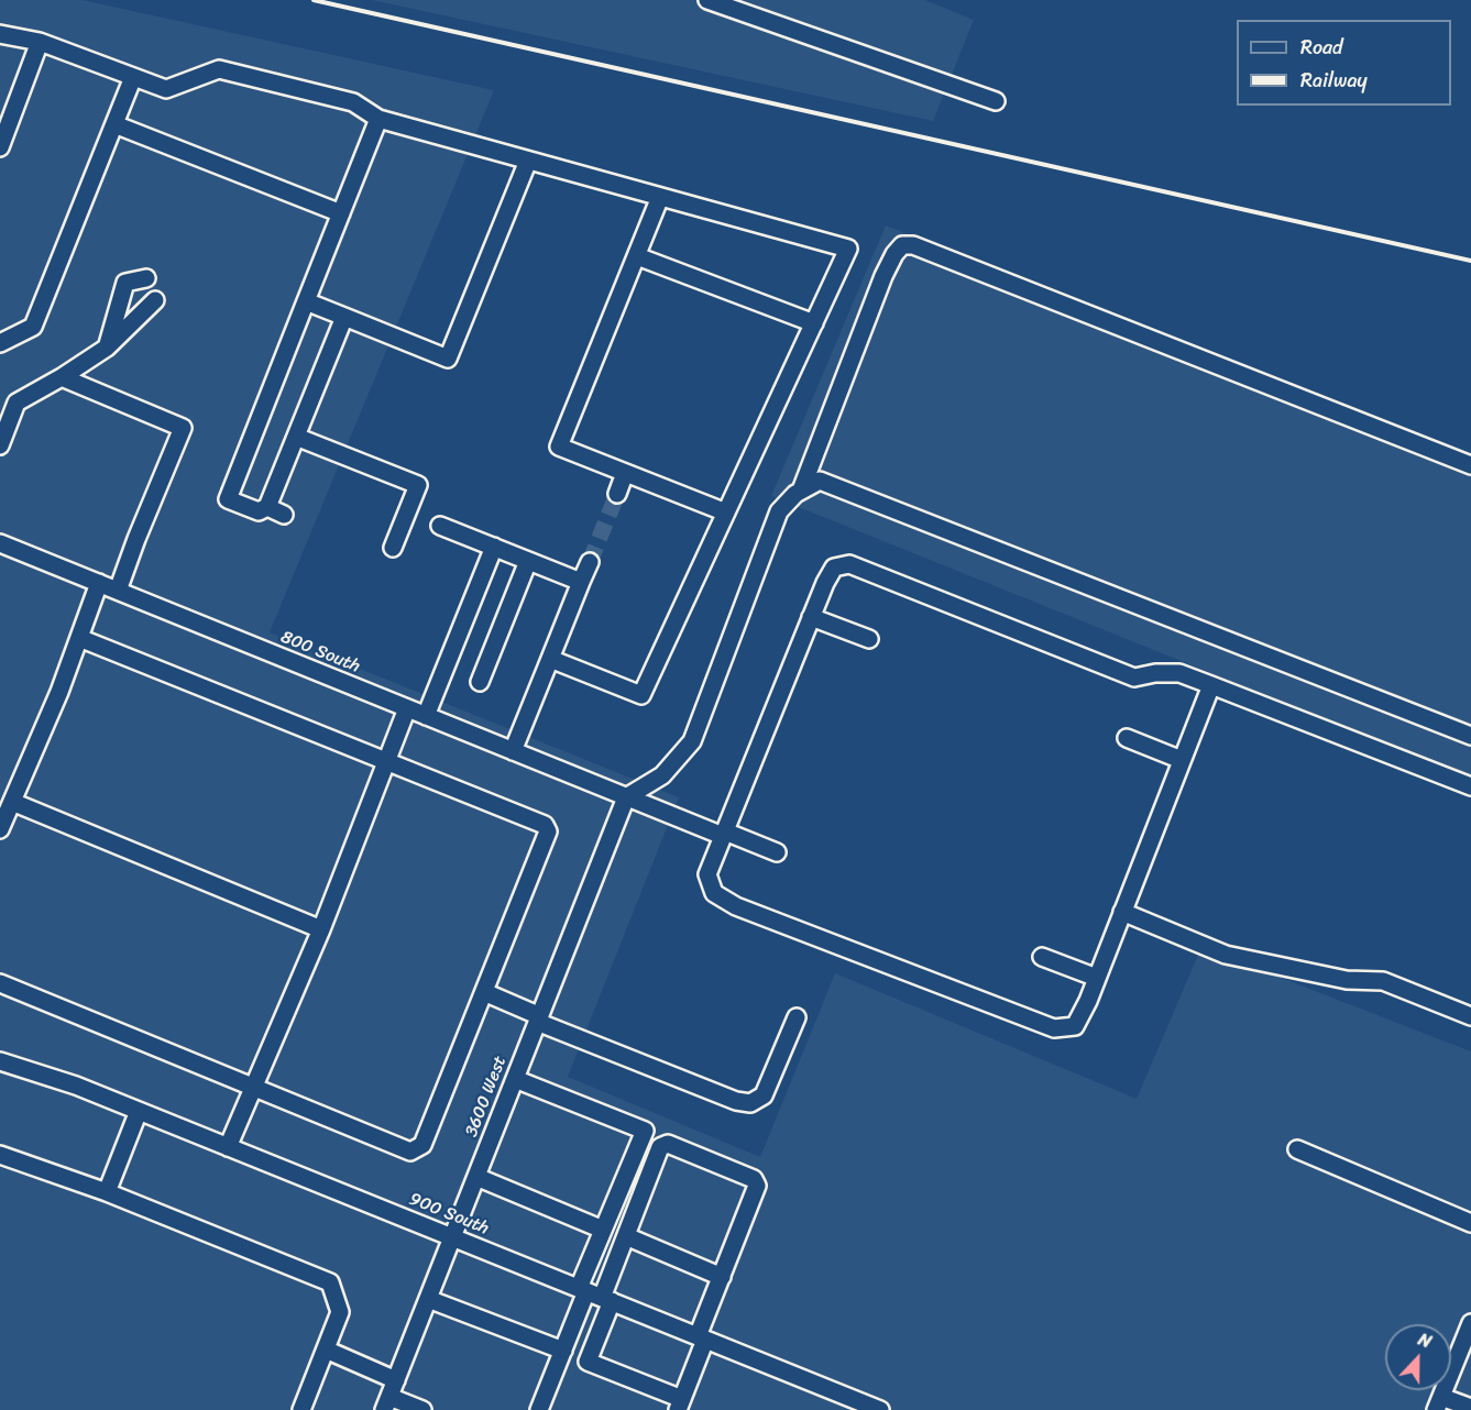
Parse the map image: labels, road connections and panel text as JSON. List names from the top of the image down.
{
  "streets": {
    "street": ["800 South", "3600 West", "900 South"]
  },
  "crossings": [
    ["800 South", "3600 West"],
    ["3600 West", "900 South"]
  ],
  "legend": ["Road", "Railway"],
  "north": "top"
}
